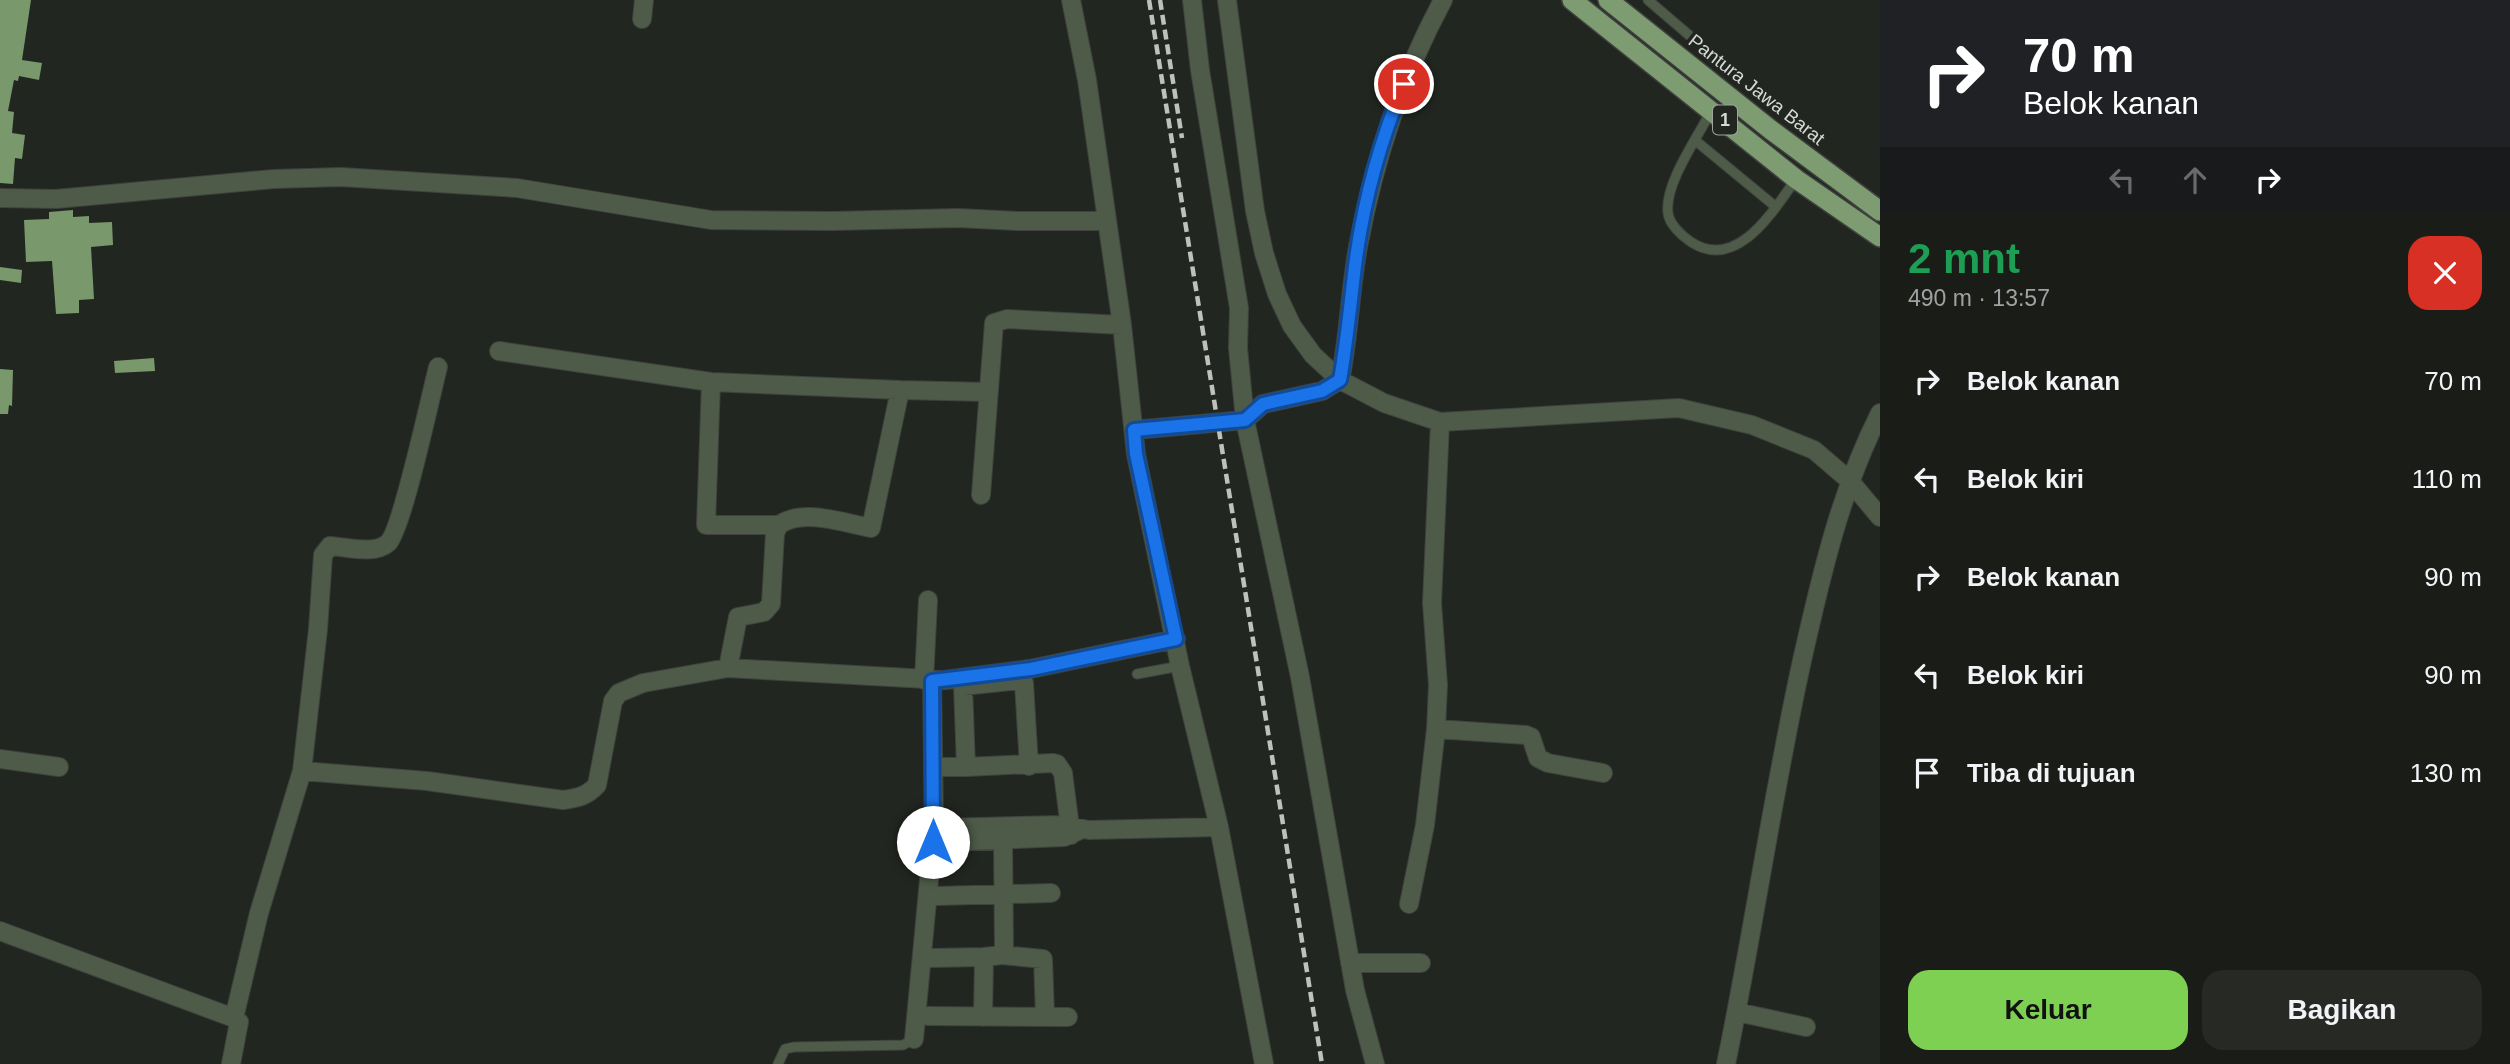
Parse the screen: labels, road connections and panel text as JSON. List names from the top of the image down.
{
  "streets": {
    "highway": ["Pantura Jawa Barat", "1"]
  },
  "page": {
    "turn": ["70 m", "Belok kanan"],
    "heading": ["2 mnt", "490 m · 13:57"],
    "list": [
      {
        "name": "Belok kanan",
        "value": "70 m"
      },
      {
        "name": "Belok kiri",
        "value": "110 m"
      },
      {
        "name": "Belok kanan",
        "value": "90 m"
      },
      {
        "name": "Belok kiri",
        "value": "90 m"
      },
      {
        "name": "Tiba di tujuan",
        "value": "130 m"
      }
    ],
    "buttons": ["Keluar", "Bagikan"]
  }
}
